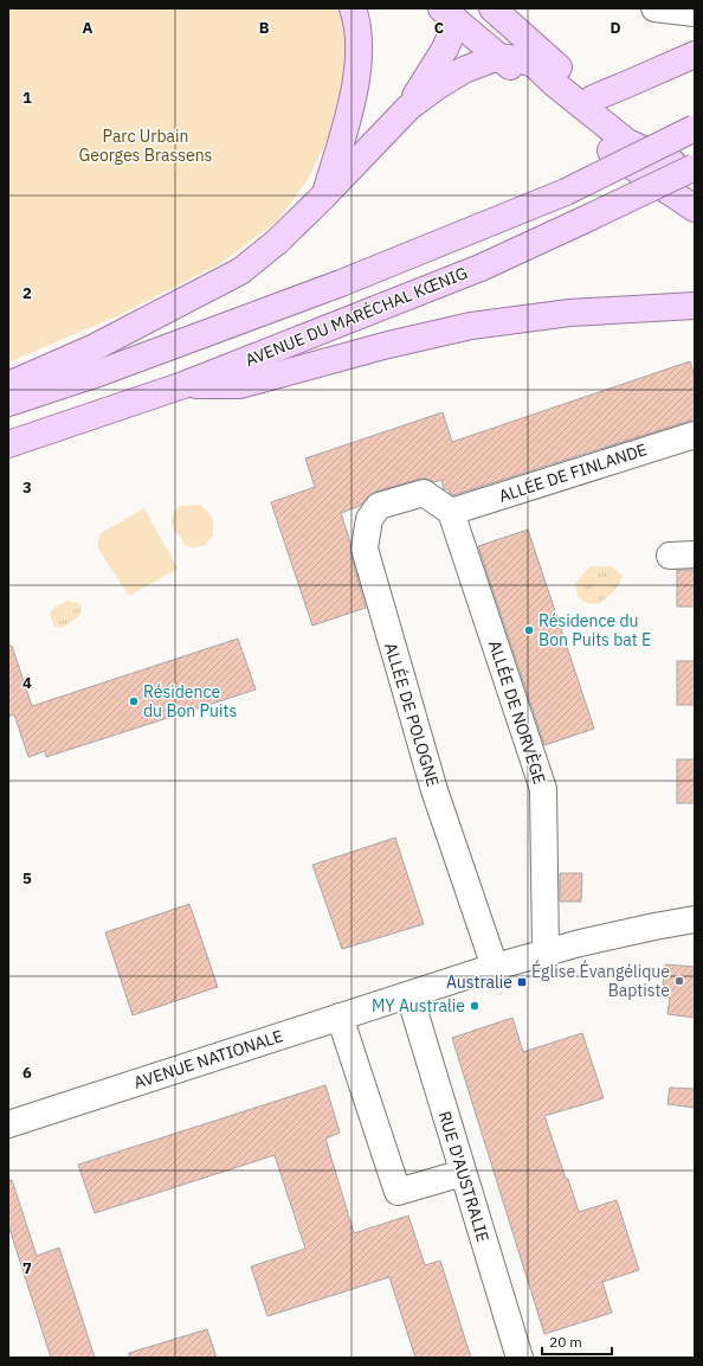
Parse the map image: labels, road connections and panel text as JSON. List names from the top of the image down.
{
  "streets": {
    "main road": ["AVENUE DU MARÉCHAL KŒNIG"],
    "street": [
      "ALLÉE DE FINLANDE",
      "ALLÉE DE NORVÈGE",
      "ALLÉE DE POLOGNE",
      "AVENUE NATIONALE",
      "RUE D'AUSTRALIE"
    ]
  },
  "crossings": [
    ["ALLÉE DE FINLANDE", "ALLÉE DE NORVÈGE"],
    ["ALLÉE DE FINLANDE", "ALLÉE DE POLOGNE"],
    ["ALLÉE DE NORVÈGE", "ALLÉE DE POLOGNE"],
    ["ALLÉE DE NORVÈGE", "AVENUE NATIONALE"],
    ["ALLÉE DE POLOGNE", "AVENUE NATIONALE"],
    ["AVENUE NATIONALE", "RUE D'AUSTRALIE"]
  ],
  "parks": ["Parc Urbain Georges Brassens"],
  "places": {
    "other": [
      "Résidence du Bon Puits bat E",
      "Résidence du Bon Puits",
      "Église Évangélique Baptiste",
      "MY Australie"
    ],
    "transit": ["Australie"]
  },
  "scale_bar": "20 m",
  "grid": {
    "columns": [
      "A",
      "B",
      "C",
      "D"
    ],
    "rows": [
      "1",
      "2",
      "3",
      "4",
      "5",
      "6",
      "7"
    ]
  }
}
